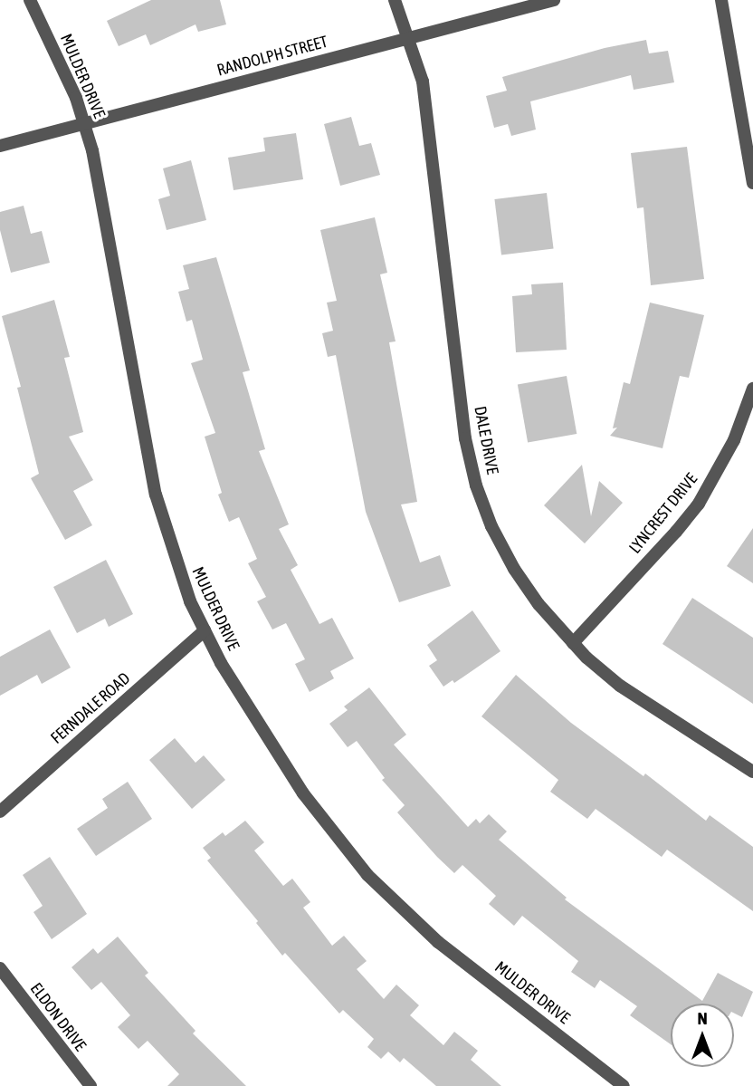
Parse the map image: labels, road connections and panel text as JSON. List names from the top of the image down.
{
  "streets": {
    "street": [
      "RANDOLPH STREET",
      "MULDER DRIVE",
      "DALE DRIVE",
      "LYNCREST DRIVE",
      "FERNDALE ROAD",
      "ELDON DRIVE"
    ]
  },
  "crossings": [
    ["RANDOLPH STREET", "MULDER DRIVE"],
    ["RANDOLPH STREET", "DALE DRIVE"],
    ["MULDER DRIVE", "FERNDALE ROAD"],
    ["DALE DRIVE", "LYNCREST DRIVE"]
  ],
  "north": "top"
}
